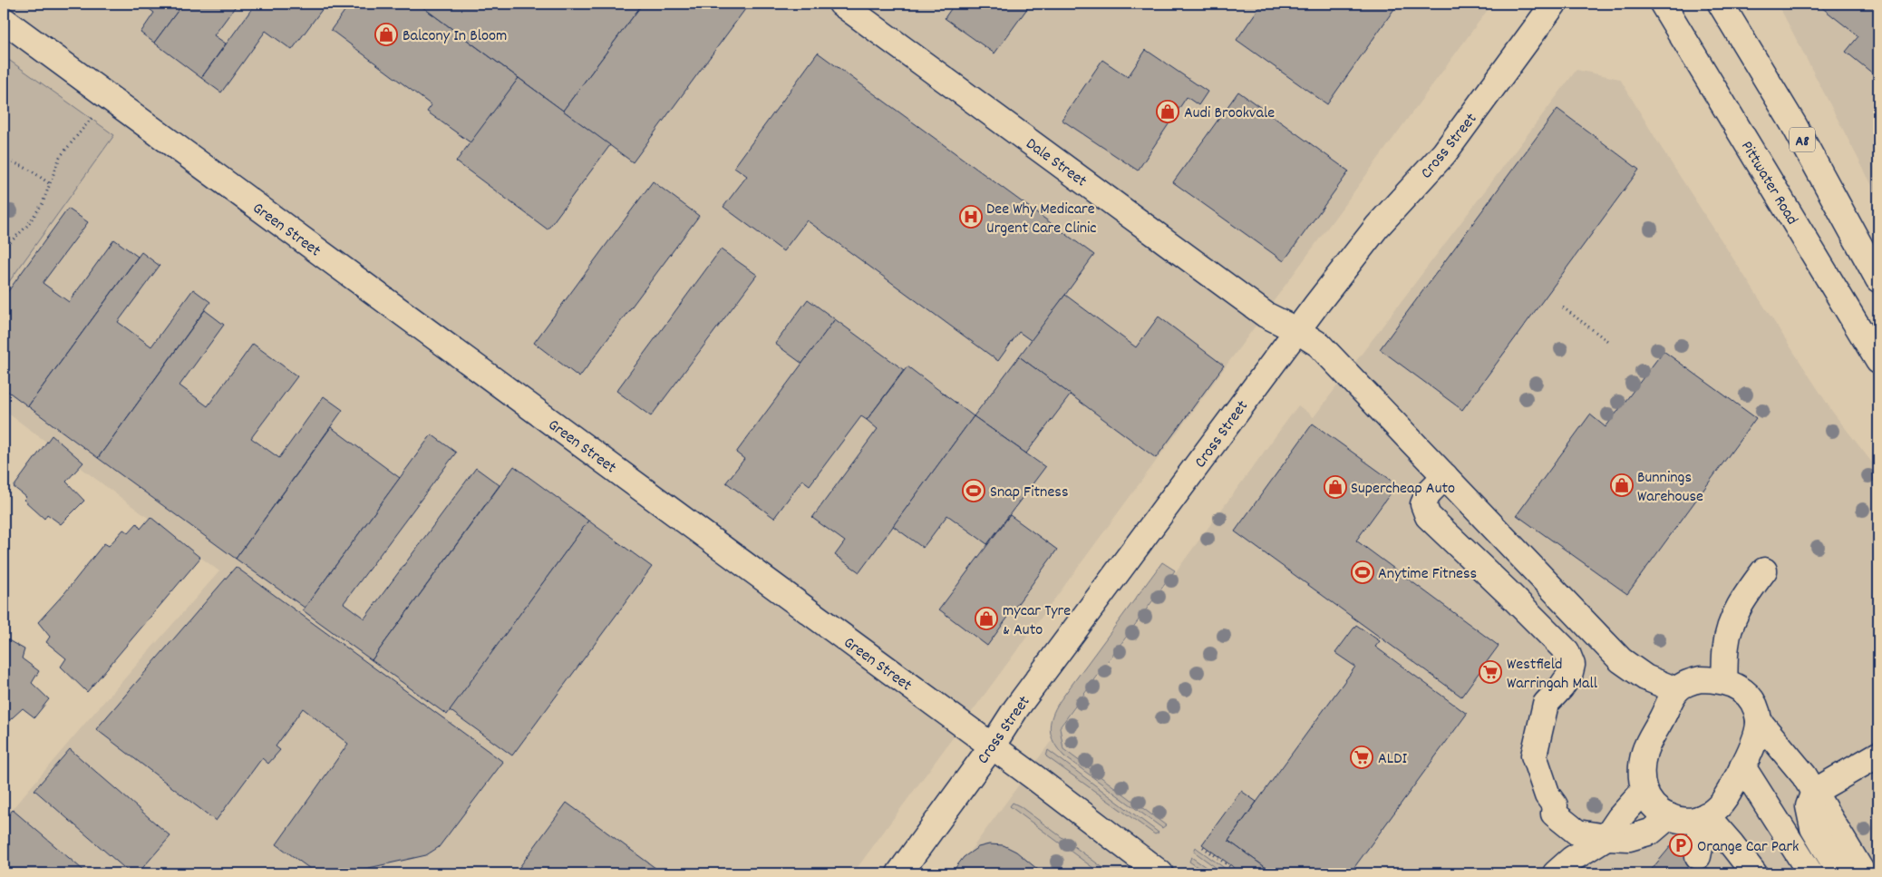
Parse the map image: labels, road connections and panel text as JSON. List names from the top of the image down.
{
  "streets": {
    "main road": [
      "A8",
      "Cross Street",
      "Dale Street",
      "Pittwater Road",
      "Green Street"
    ]
  },
  "crossings": [
    ["Cross Street", "Dale Street"],
    ["Cross Street", "Green Street"]
  ],
  "places": {
    "shop": [
      "Balcony In Bloom",
      "Audi Brookvale",
      "Bunnings Warehouse",
      "Supercheap Auto",
      "mycar Tyre & Auto"
    ],
    "hospital": ["Dee Why Medicare Urgent Care Clinic"],
    "sports": ["Snap Fitness", "Anytime Fitness"],
    "supermarket": ["Westfield Warringah Mall", "ALDI"],
    "parking": ["Orange Car Park"]
  }
}
